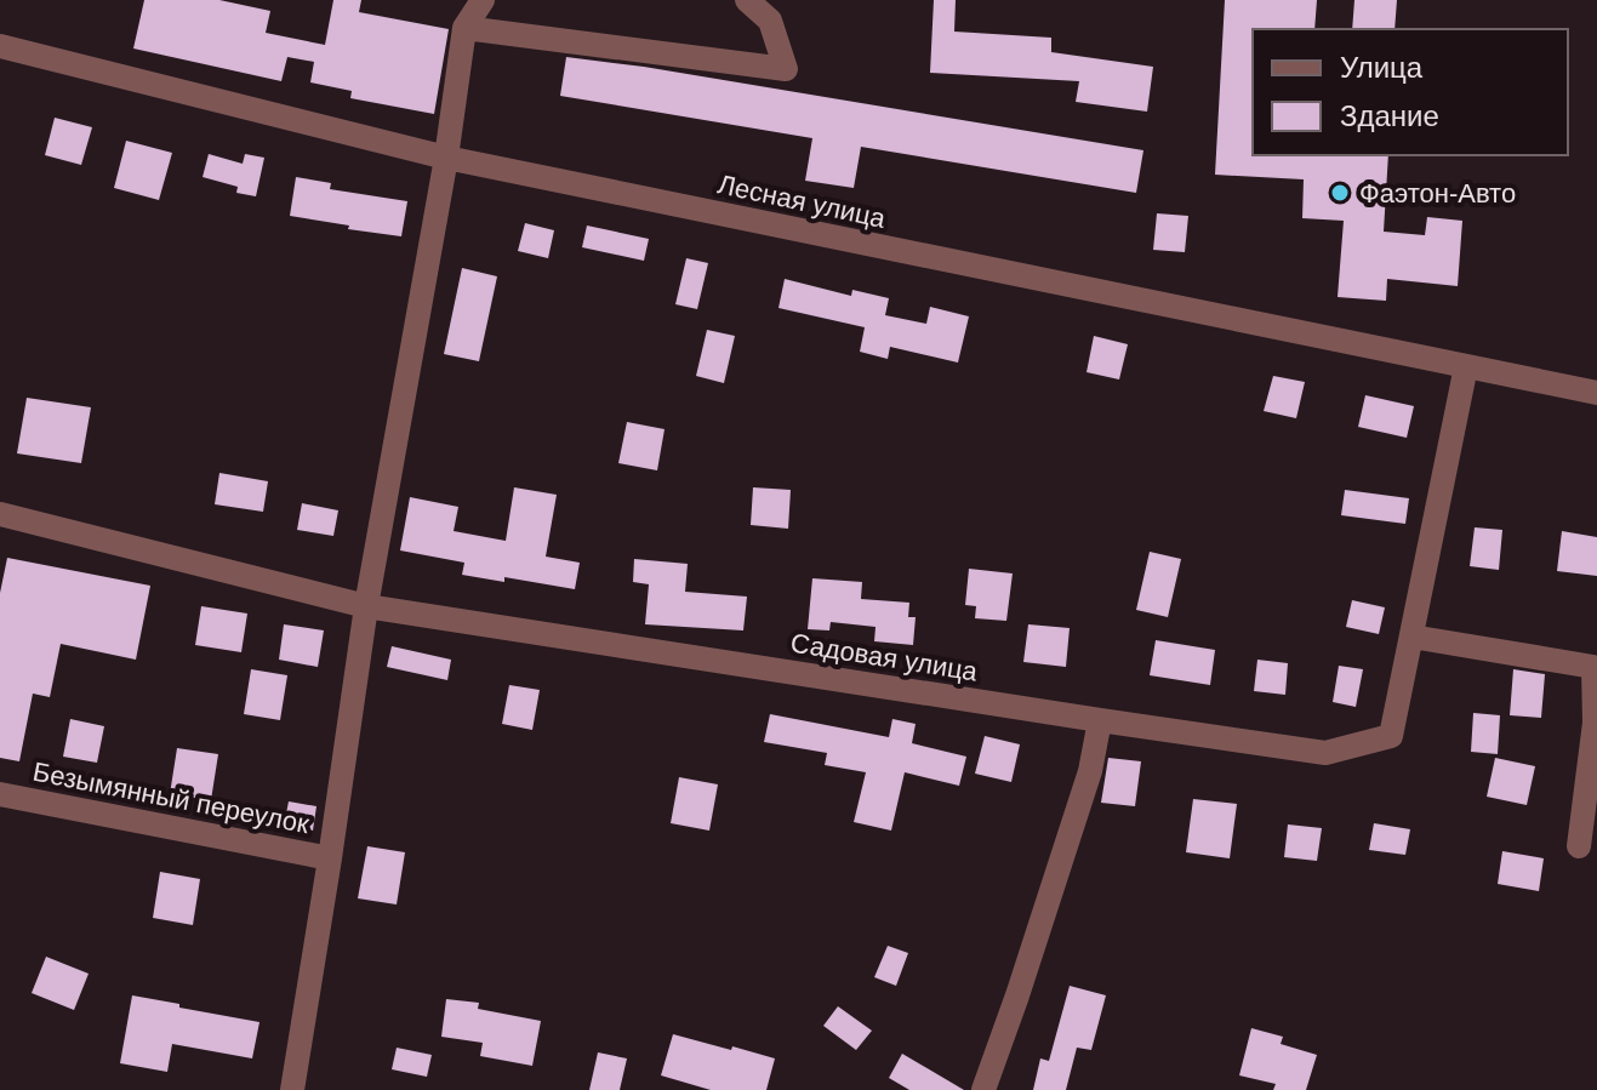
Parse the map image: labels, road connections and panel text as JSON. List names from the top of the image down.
{
  "streets": {
    "street": ["Лесная улица", "Садовая улица", "Безымянный переулок"]
  },
  "crossings": [
    ["Лесная улица", "Садовая улица"]
  ],
  "places": ["Фаэтон-Авто"],
  "legend": ["Улица", "Здание"]
}
